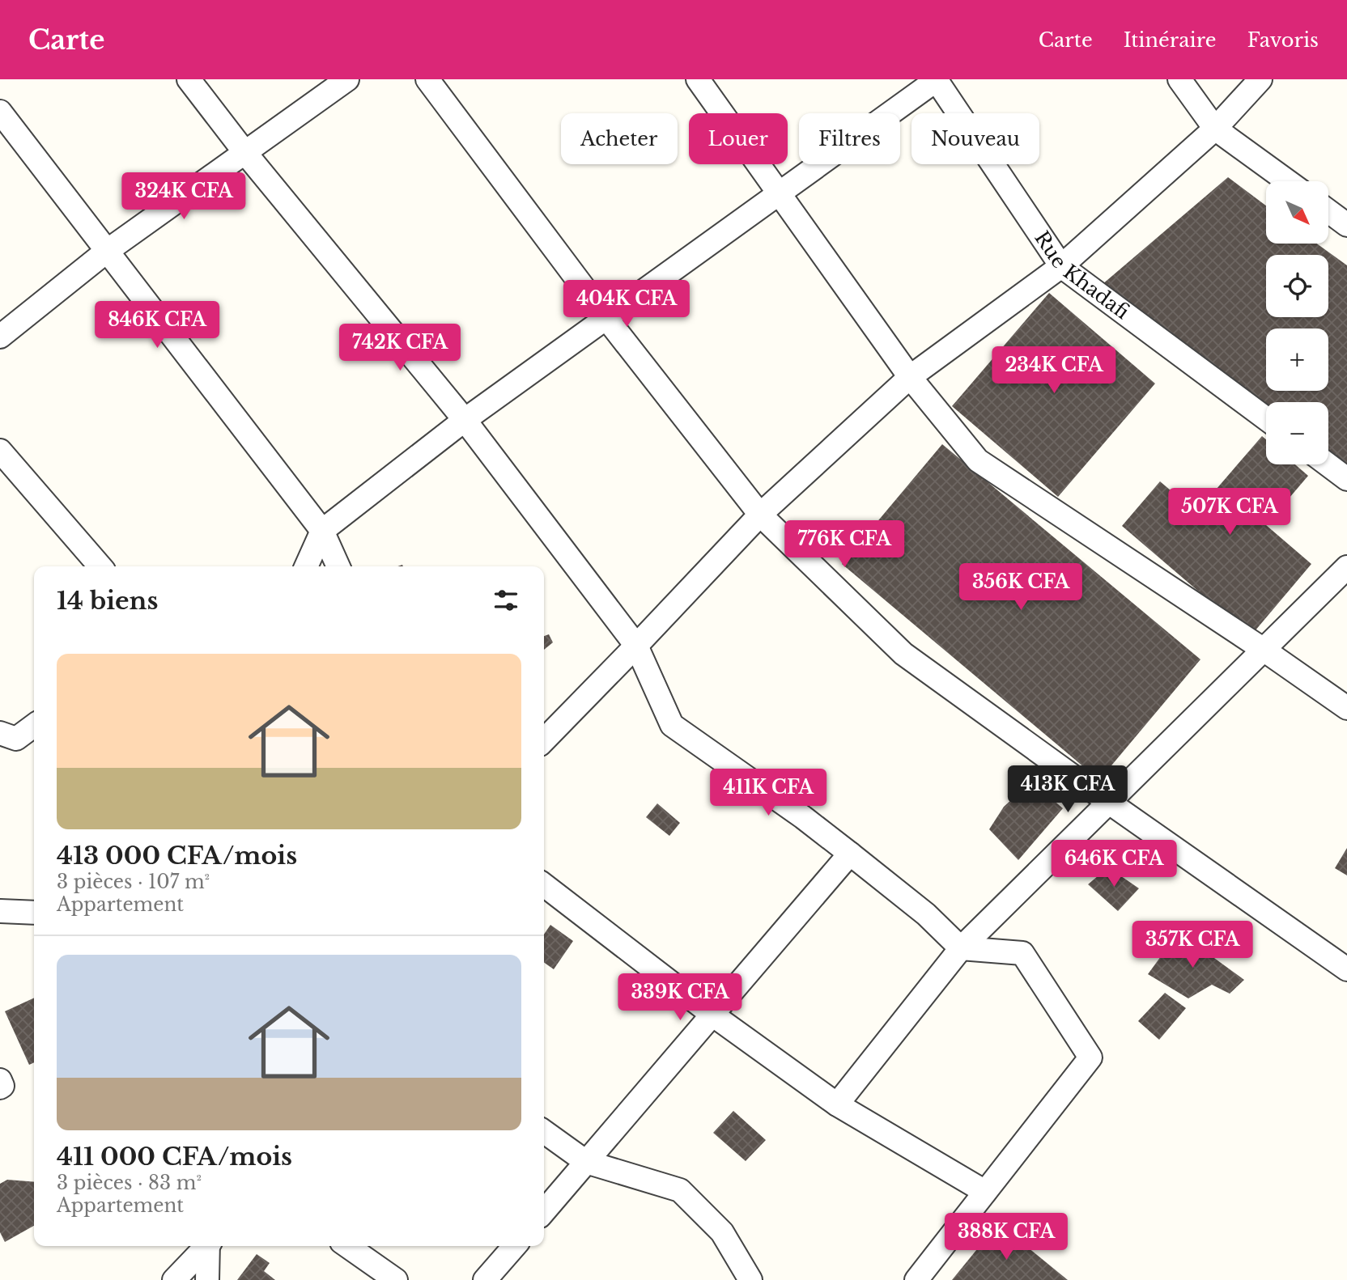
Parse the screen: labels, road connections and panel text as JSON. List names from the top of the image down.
{
  "streets": {
    "street": ["Rue Khadafi"]
  },
  "north": "bottom right",
  "page": {
    "header": "Carte",
    "nav": ["Carte", "Itinéraire", "Favoris"],
    "chip": [
      "Acheter",
      "Louer",
      "Filtres",
      "Nouveau"
    ],
    "price": [
      "324K CFA",
      "404K CFA",
      "846K CFA",
      "742K CFA",
      "234K CFA",
      "507K CFA",
      "776K CFA",
      "356K CFA",
      "413K CFA",
      "411K CFA",
      "646K CFA",
      "357K CFA",
      "339K CFA",
      "388K CFA"
    ],
    "map_buttons": ["+", "−"],
    "heading": "14 biens",
    "list": [
      {
        "name": "413 000 CFA/mois",
        "note": "3 pièces · 107 m² · Appartement"
      },
      {
        "name": "411 000 CFA/mois",
        "note": "3 pièces · 83 m² · Appartement"
      }
    ]
  }
}
